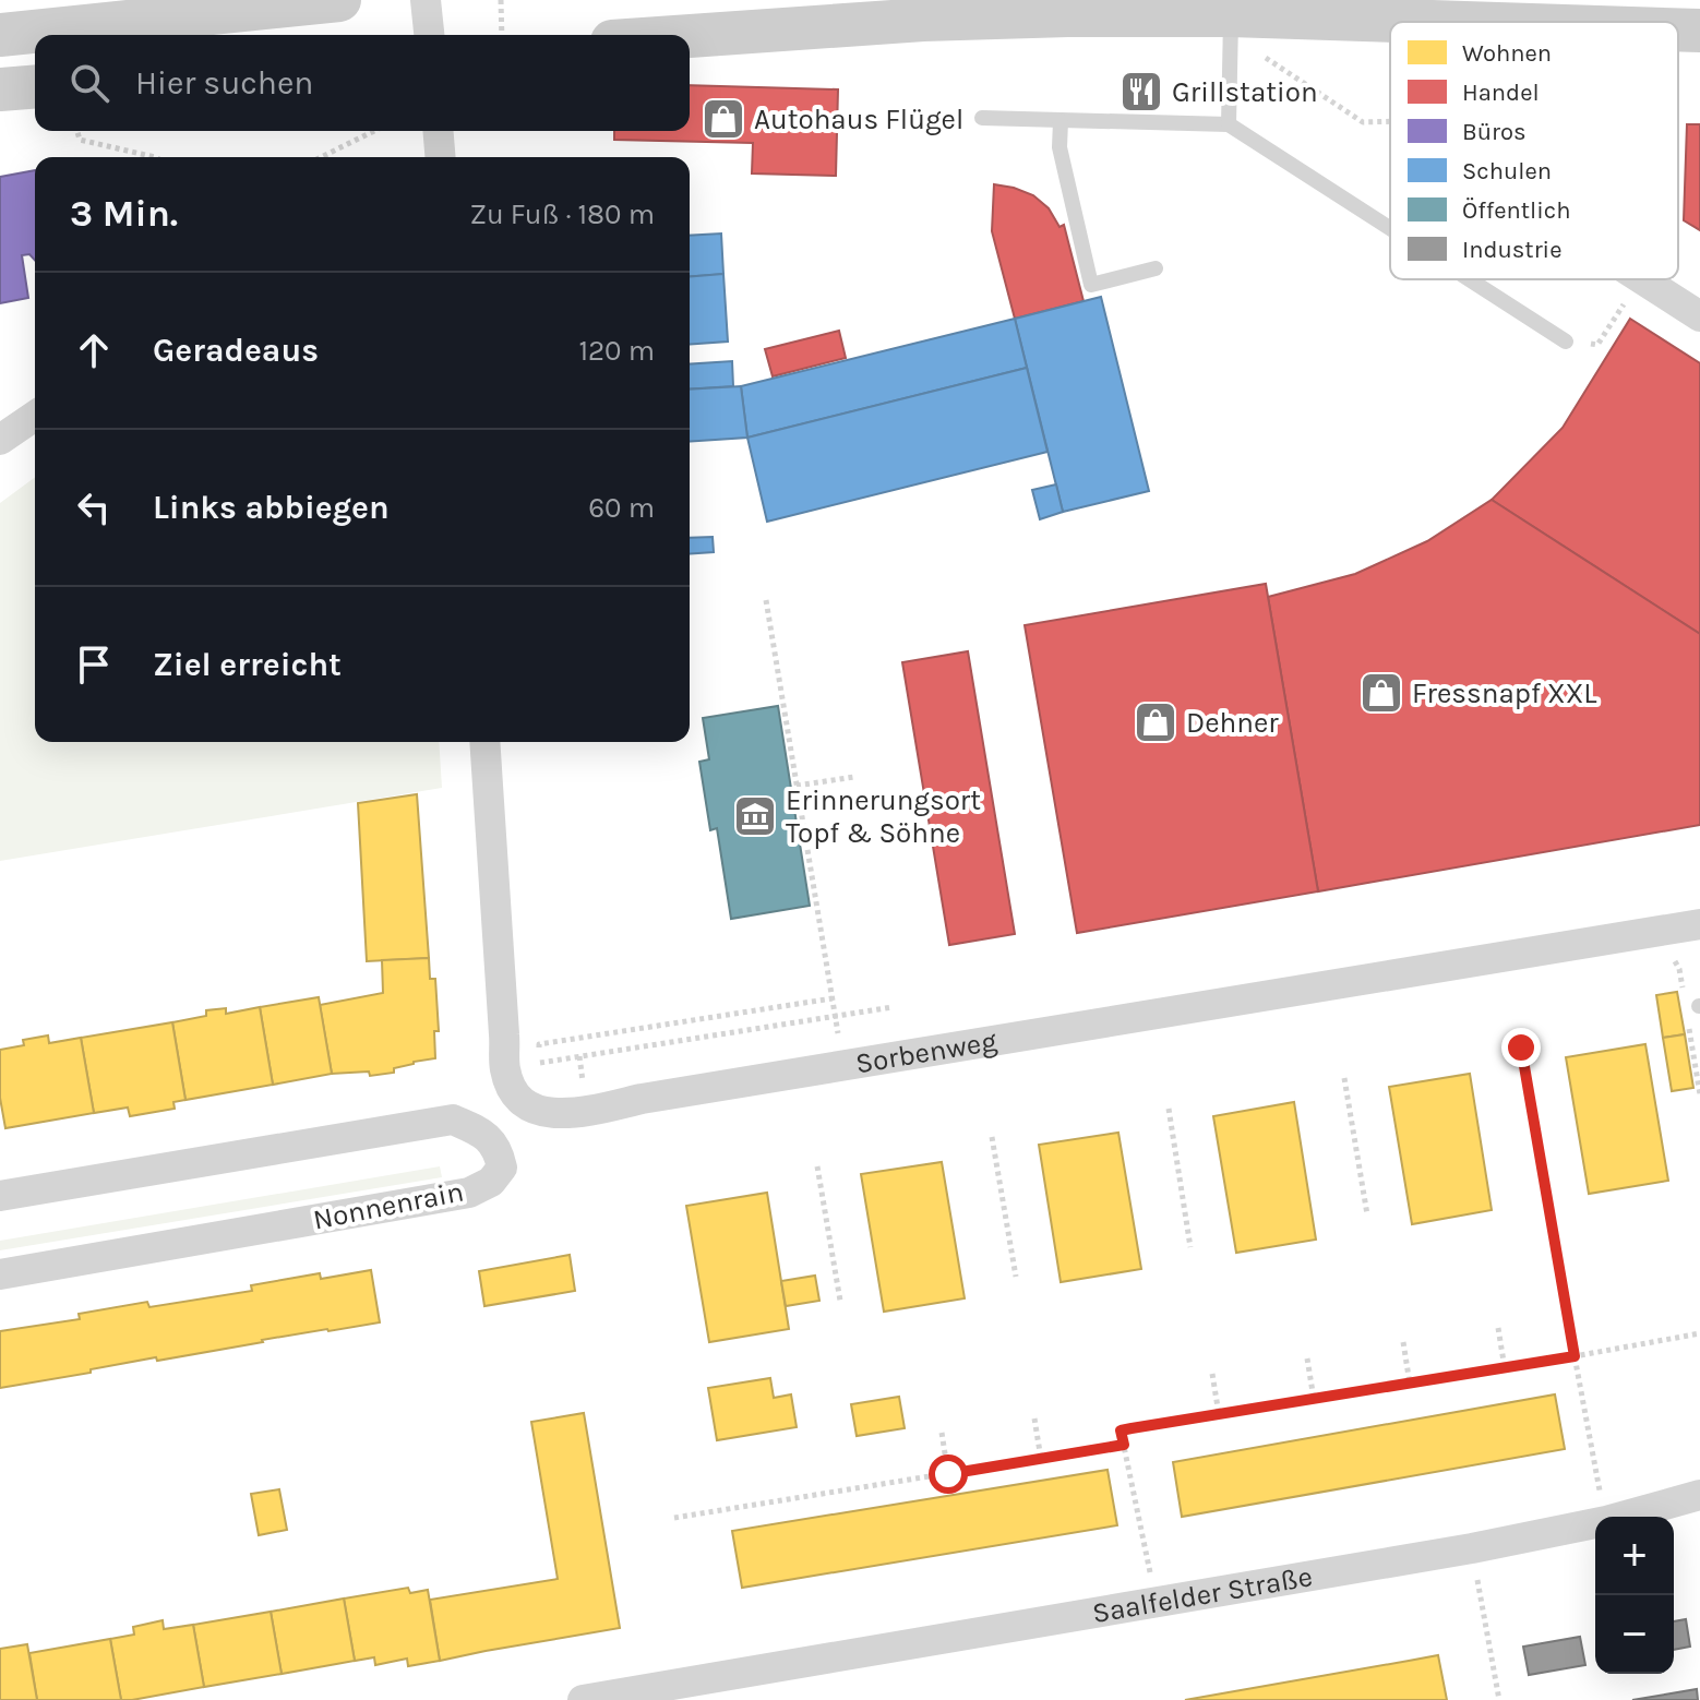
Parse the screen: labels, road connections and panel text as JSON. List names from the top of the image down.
{
  "streets": {
    "street": ["Sorbenweg", "Nonnenrain", "Saalfelder Straße"]
  },
  "places": {
    "restaurant": ["Grillstation"],
    "shop": ["Autohaus Flügel", "Fressnapf XXL", "Dehner"],
    "museum": ["Erinnerungsort Topf & Söhne"]
  },
  "legend": [
    "Wohnen",
    "Handel",
    "Büros",
    "Schulen",
    "Öffentlich",
    "Industrie"
  ],
  "page": {
    "search": "Hier suchen",
    "heading": ["3 Min.", "Zu Fuß · 180 m"],
    "list": [
      ["Geradeaus", "120 m"],
      ["Links abbiegen", "60 m"],
      "Ziel erreicht"
    ],
    "map_buttons": ["+", "−"]
  }
}
